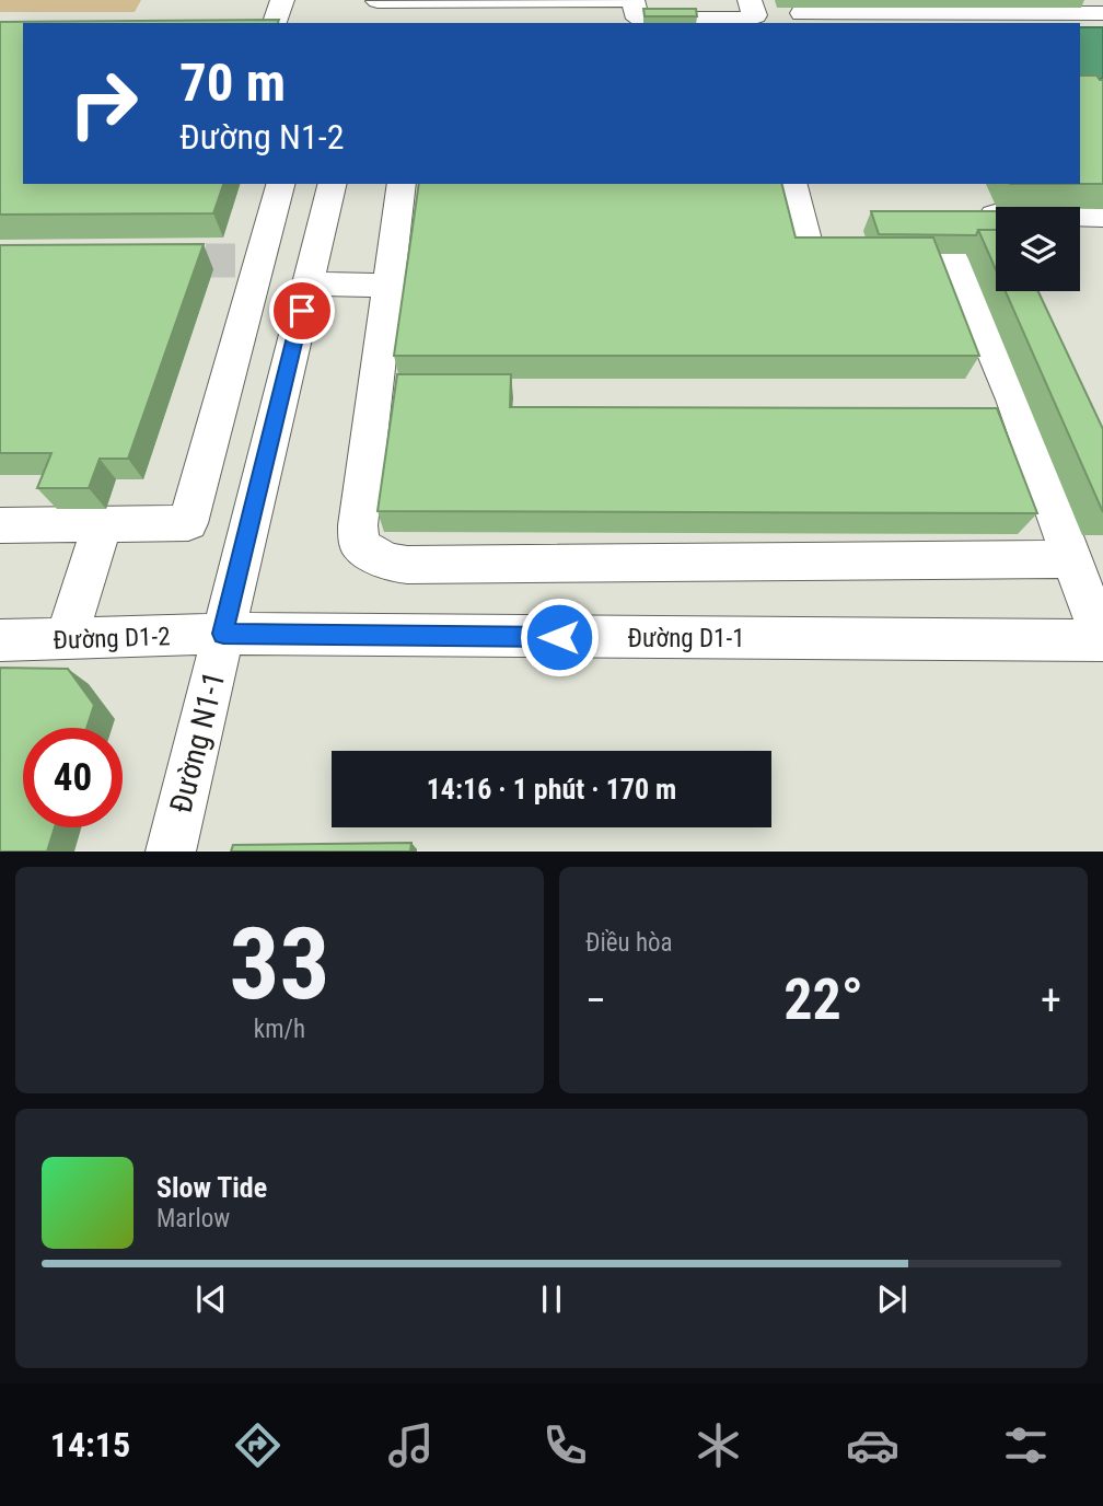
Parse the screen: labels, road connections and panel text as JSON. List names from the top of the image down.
{
  "streets": {
    "street": ["Đường D1-2", "Đường D1-1", "Đường N1-1"]
  },
  "crossings": [
    ["Đường D1-2", "Đường D1-1"],
    ["Đường D1-2", "Đường N1-1"],
    ["Đường D1-1", "Đường N1-1"]
  ],
  "page": {
    "turn": ["70 m", "Đường N1-2"],
    "limit": "40",
    "trip": "14:16 · 1 phút · 170 m",
    "tile": [
      ["33", "km/h"],
      "Điều hòa"
    ],
    "heat": ["−", "22°", "+"],
    "song": ["Slow Tide", "Marlow"],
    "tabs": "14:15"
  }
}
